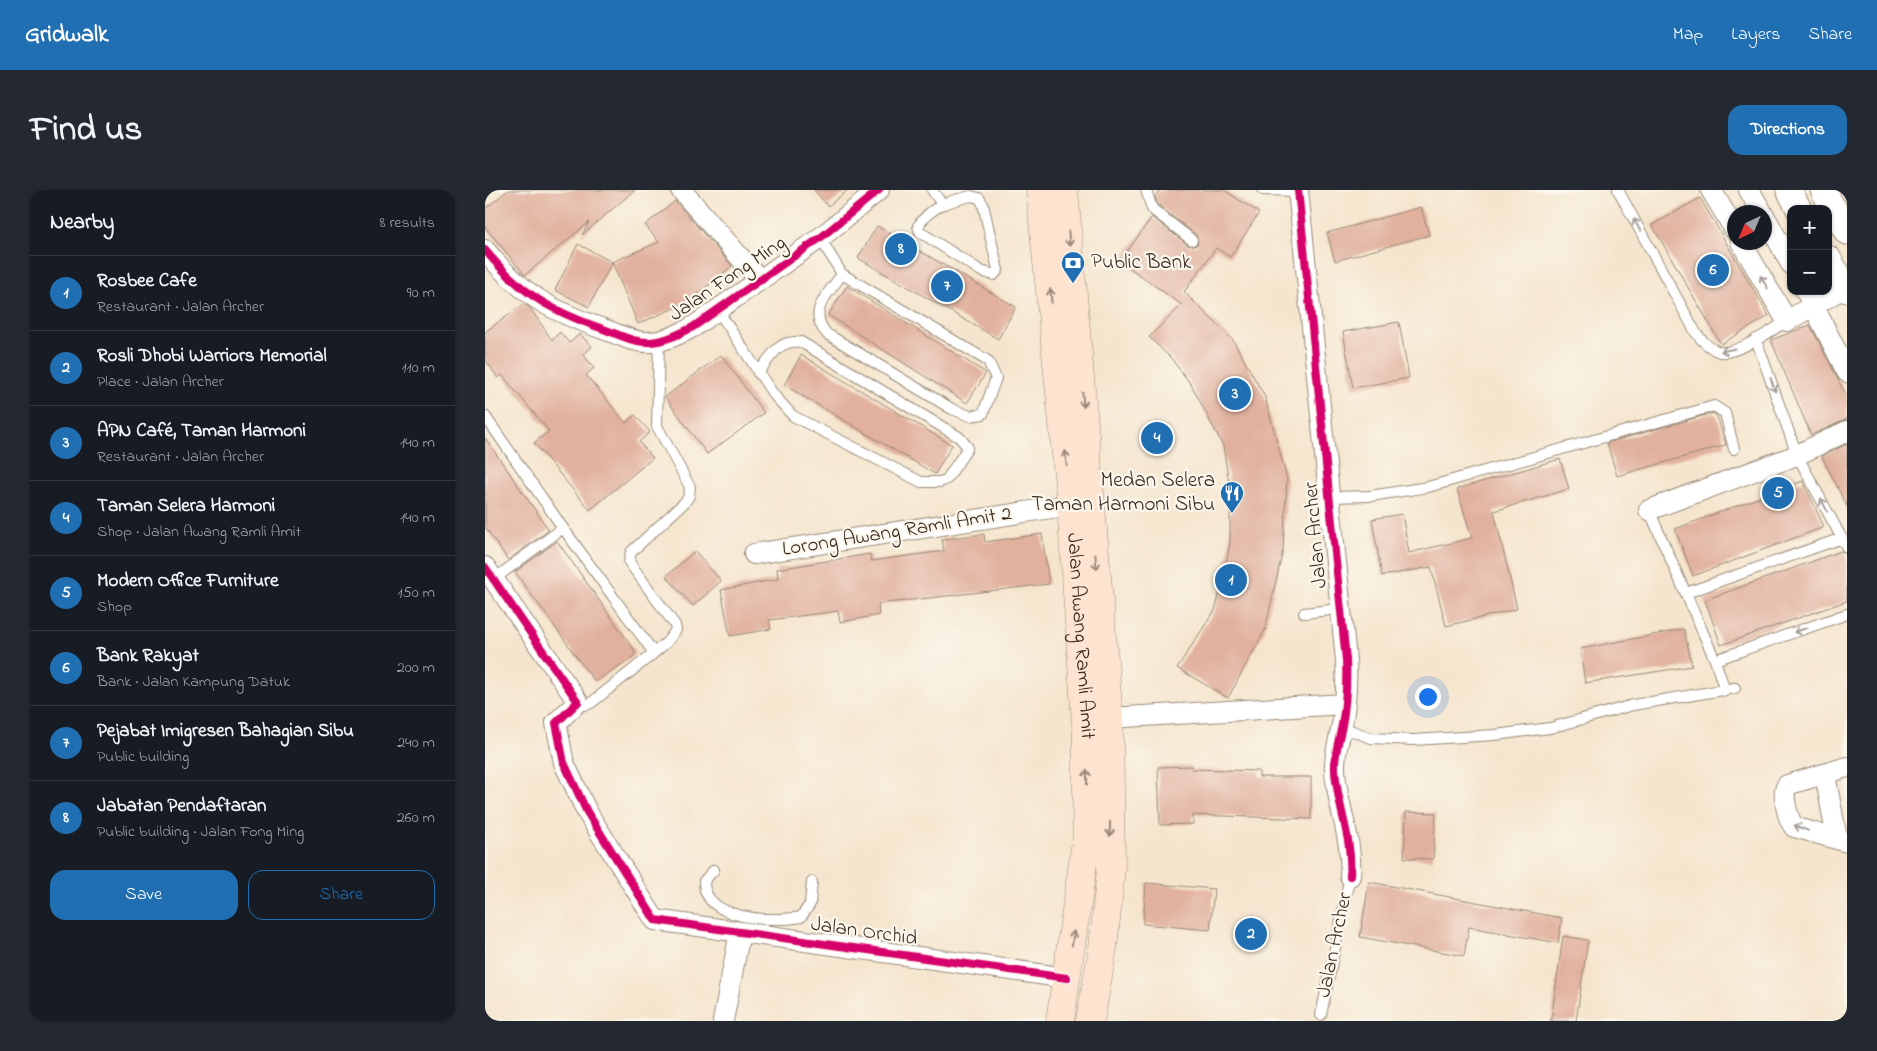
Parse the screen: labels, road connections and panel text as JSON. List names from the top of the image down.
{
  "streets": {
    "main road": ["Jalan Awang Ramli Amit"],
    "street": [
      "Jalan Fong Ming",
      "Lorong Awang Ramli Amit 2",
      "Jalan Archer",
      "Jalan Orchid"
    ]
  },
  "crossings": [
    ["Lorong Awang Ramli Amit 2", "Jalan Awang Ramli Amit"],
    ["Jalan Awang Ramli Amit", "Jalan Orchid"]
  ],
  "places": {
    "bank": ["Public Bank"],
    "restaurant": ["Medan Selera Taman Harmoni Sibu"]
  },
  "north": "bottom left",
  "page": {
    "header": "Gridwalk",
    "nav": ["Map", "Layers", "Share"],
    "title": "Find us",
    "buttons": [
      "Directions",
      ["Save", "Share"]
    ],
    "heading": ["Nearby", "8 results"],
    "map_buttons": ["+", "−"],
    "pins": [
      "8",
      "6",
      "7",
      "3",
      "4",
      "5",
      "1",
      "2"
    ],
    "list": [
      {
        "mark": "1",
        "name": "Rosbee Cafe",
        "note": "Restaurant · Jalan Archer",
        "value": "90 m"
      },
      {
        "mark": "2",
        "name": "Rosli Dhobi Warriors Memorial",
        "note": "Place · Jalan Archer",
        "value": "110 m"
      },
      {
        "mark": "3",
        "name": "APN Café, Taman Harmoni",
        "note": "Restaurant · Jalan Archer",
        "value": "140 m"
      },
      {
        "mark": "4",
        "name": "Taman Selera Harmoni",
        "note": "Shop · Jalan Awang Ramli Amit",
        "value": "140 m"
      },
      {
        "mark": "5",
        "name": "Modern Office Furniture",
        "note": "Shop",
        "value": "150 m"
      },
      {
        "mark": "6",
        "name": "Bank Rakyat",
        "note": "Bank · Jalan Kampung Datuk",
        "value": "200 m"
      },
      {
        "mark": "7",
        "name": "Pejabat Imigresen Bahagian Sibu",
        "note": "Public building",
        "value": "240 m"
      },
      {
        "mark": "8",
        "name": "Jabatan Pendaftaran",
        "note": "Public building · Jalan Fong Ming",
        "value": "260 m"
      }
    ]
  }
}
